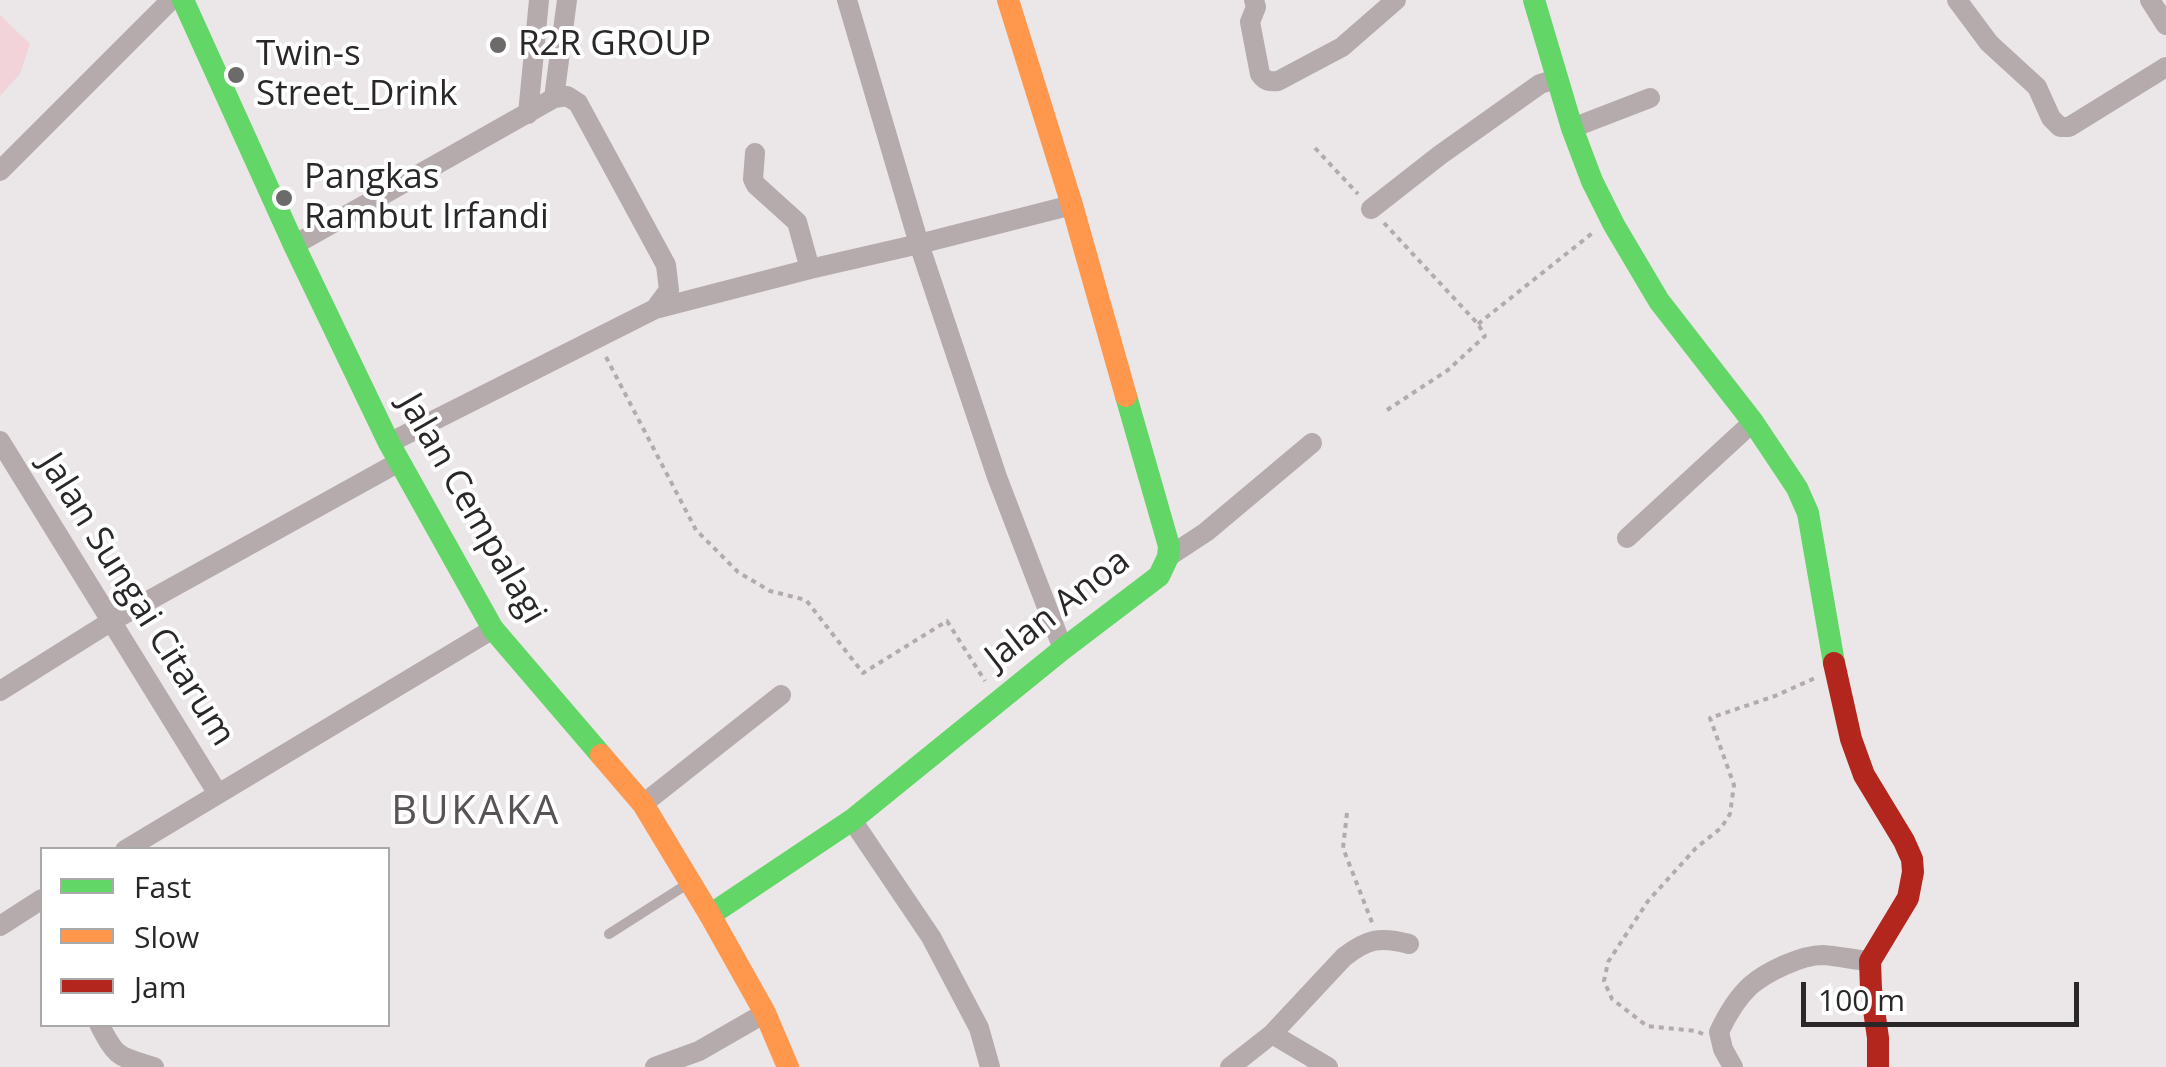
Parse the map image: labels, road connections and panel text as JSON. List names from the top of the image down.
{
  "streets": {
    "street": ["Jalan Cempalagi", "Jalan Sungai Citarum", "Jalan Anoa"]
  },
  "crossings": [
    ["Jalan Cempalagi", "Jalan Anoa"]
  ],
  "districts": ["BUKAKA"],
  "places": ["R2R GROUP", "Twin-s Street_Drink", "Pangkas Rambut Irfandi"],
  "legend": ["Fast", "Slow", "Jam"],
  "scale_bar": "100 m"
}
